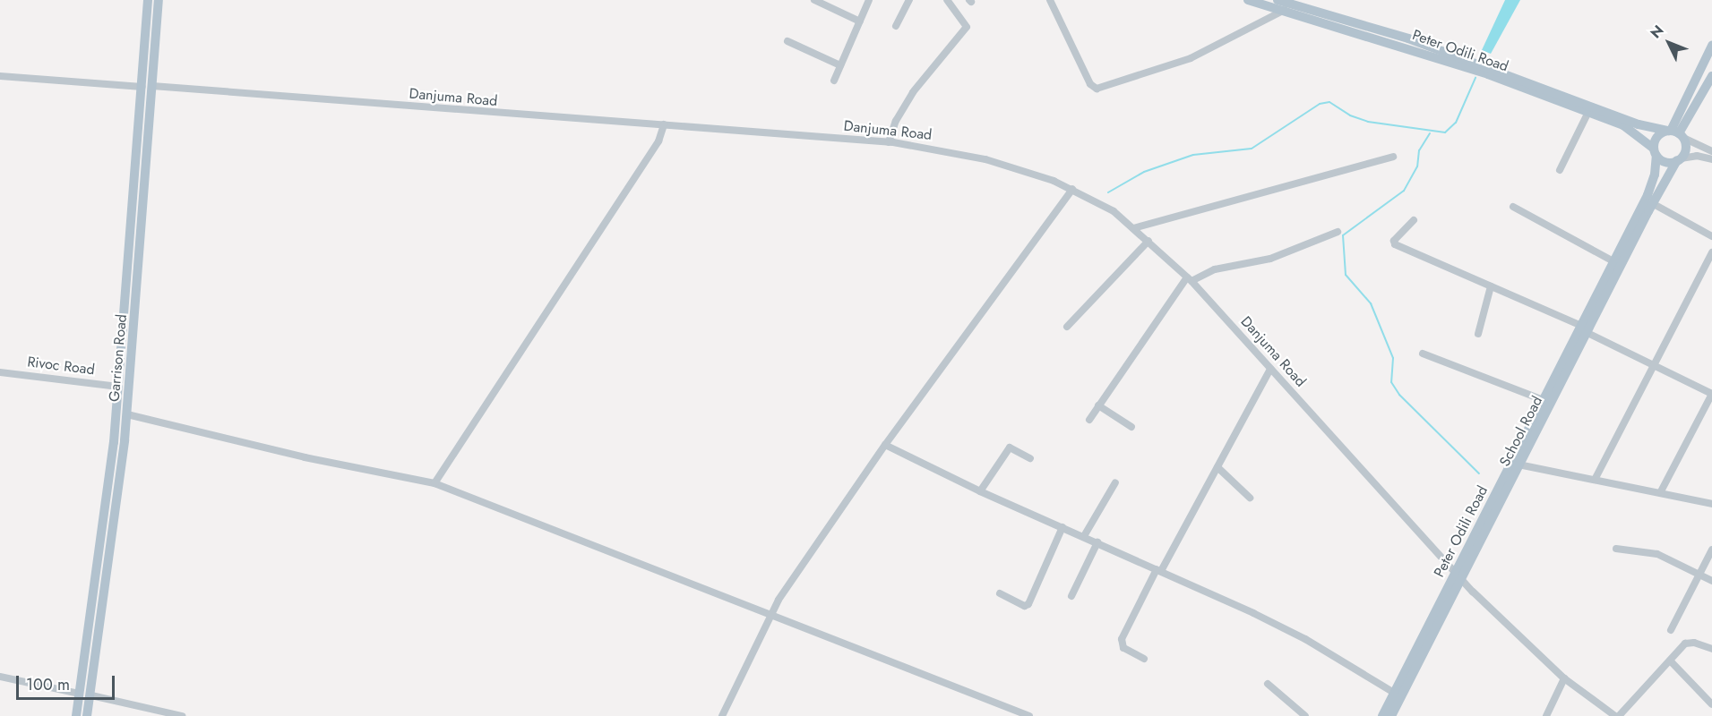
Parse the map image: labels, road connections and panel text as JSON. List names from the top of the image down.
{
  "streets": {
    "main road": ["Peter Odili Road", "Garrison Road", "School Road"],
    "street": ["Danjuma Road", "Rivoc Road"]
  },
  "crossings": [
    ["Peter Odili Road", "Danjuma Road"],
    ["Peter Odili Road", "School Road"],
    ["Danjuma Road", "Garrison Road"],
    ["Danjuma Road", "School Road"],
    ["Garrison Road", "Rivoc Road"]
  ],
  "scale_bar": "100 m",
  "north": "top left"
}
